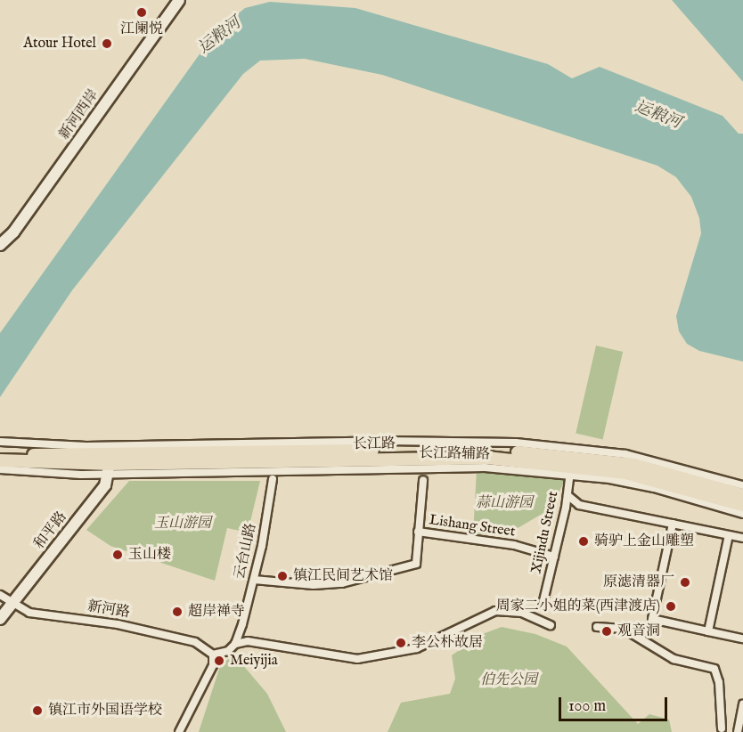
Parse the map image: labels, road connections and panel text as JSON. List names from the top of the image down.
{
  "streets": {
    "main road": ["长江路"],
    "street": [
      "新河西岸",
      "长江路辅路",
      "Lishang Street",
      "和平路",
      "Xijindu Street",
      "云台山路",
      "新河路"
    ]
  },
  "crossings": [
    ["长江路", "和平路"],
    ["长江路", "Xijindu Street"],
    ["Lishang Street", "Xijindu Street"],
    ["和平路", "新河路"]
  ],
  "water": ["运粮河"],
  "parks": ["蒜山游园", "玉山游园", "伯先公园"],
  "places": [
    "江阑悦",
    "Atour Hotel",
    "骑驴上金山雕塑",
    "玉山楼",
    "镇江民间艺术馆",
    "原滤清器厂",
    "周家二小姐的菜(西津渡店)",
    "超岸禅寺",
    "观音洞",
    "李公朴故居",
    "Meiyijia",
    "镇江市外国语学校"
  ],
  "scale_bar": "100 m"
}
